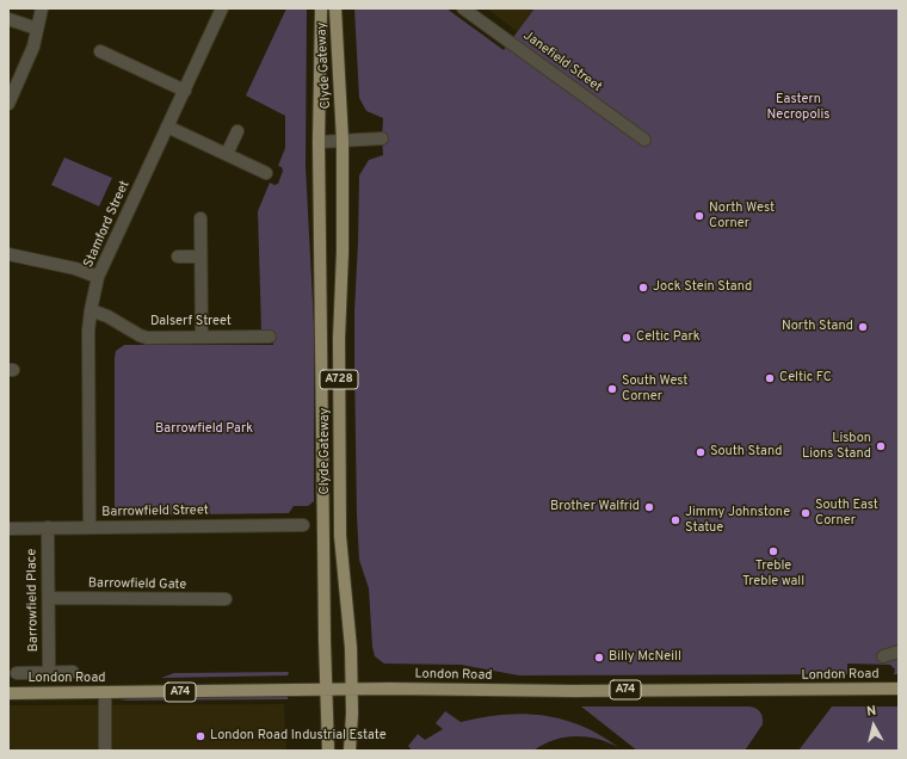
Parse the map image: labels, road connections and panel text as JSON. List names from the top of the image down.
{
  "streets": {
    "main road": [
      "Clyde Gateway",
      "A728",
      "London Road",
      "A74"
    ],
    "street": [
      "Janefield Street",
      "Stamford Street",
      "Dalserf Street",
      "Barrowfield Street",
      "Barrowfield Gate",
      "Barrowfield Place"
    ]
  },
  "crossings": [
    ["Clyde Gateway", "London Road"],
    ["Stamford Street", "Dalserf Street"],
    ["Stamford Street", "Barrowfield Street"],
    ["Barrowfield Street", "Barrowfield Place"],
    ["Barrowfield Gate", "Barrowfield Place"]
  ],
  "parks": ["Eastern Necropolis", "Barrowfield Park"],
  "places": [
    "North West Corner",
    "Jock Stein Stand",
    "North Stand",
    "Celtic Park",
    "Celtic FC",
    "South West Corner",
    "Lisbon Lions Stand",
    "South Stand",
    "Brother Walfrid",
    "South East Corner",
    "Jimmy Johnstone Statue",
    "Treble Treble wall",
    "Billy McNeill",
    "London Road Industrial Estate"
  ],
  "north": "top"
}
